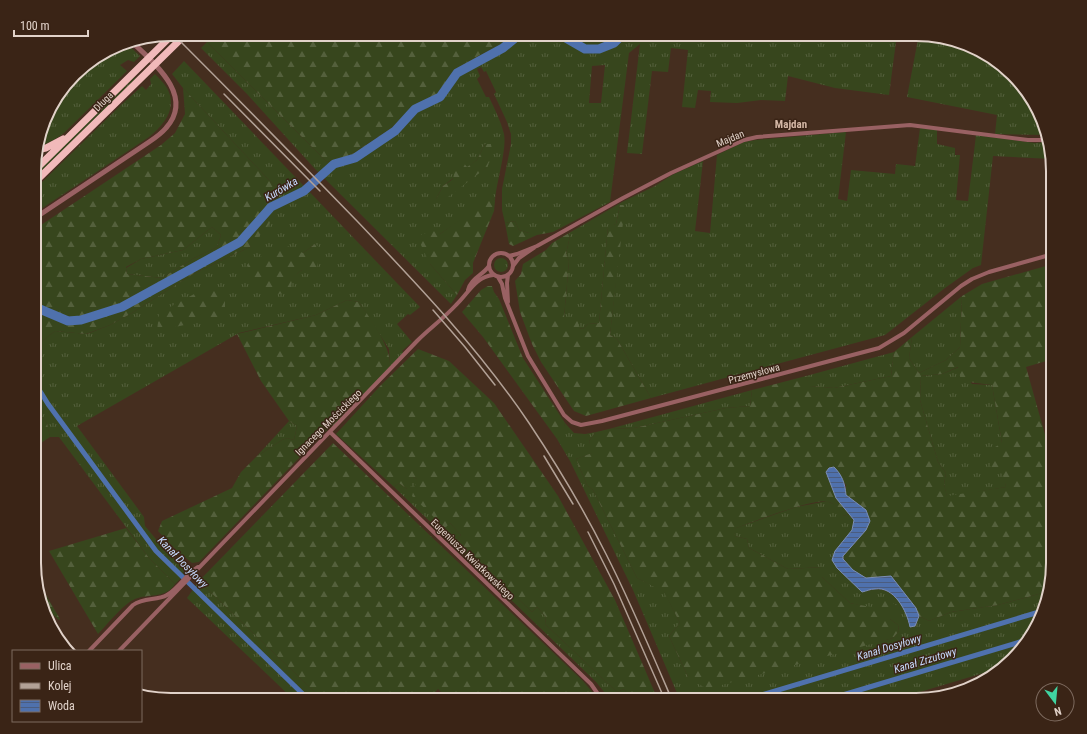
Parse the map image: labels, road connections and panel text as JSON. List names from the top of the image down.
{
  "streets": {
    "highway": ["Długa"],
    "street": [
      "Majdan",
      "Przemysłowa",
      "Ignacego Mościckiego",
      "Eugeniusza Kwiatkowskiego"
    ]
  },
  "crossings": [
    ["Majdan", "Przemysłowa"],
    ["Majdan", "Ignacego Mościckiego"],
    ["Przemysłowa", "Ignacego Mościckiego"],
    ["Ignacego Mościckiego", "Eugeniusza Kwiatkowskiego"]
  ],
  "districts": ["Majdan"],
  "water": ["Kurówka", "Kanał Dosyłowy", "Kanał Zrzutowy"],
  "legend": ["Ulica", "Kolej", "Woda"],
  "scale_bar": "100 m",
  "north": "bottom"
}
